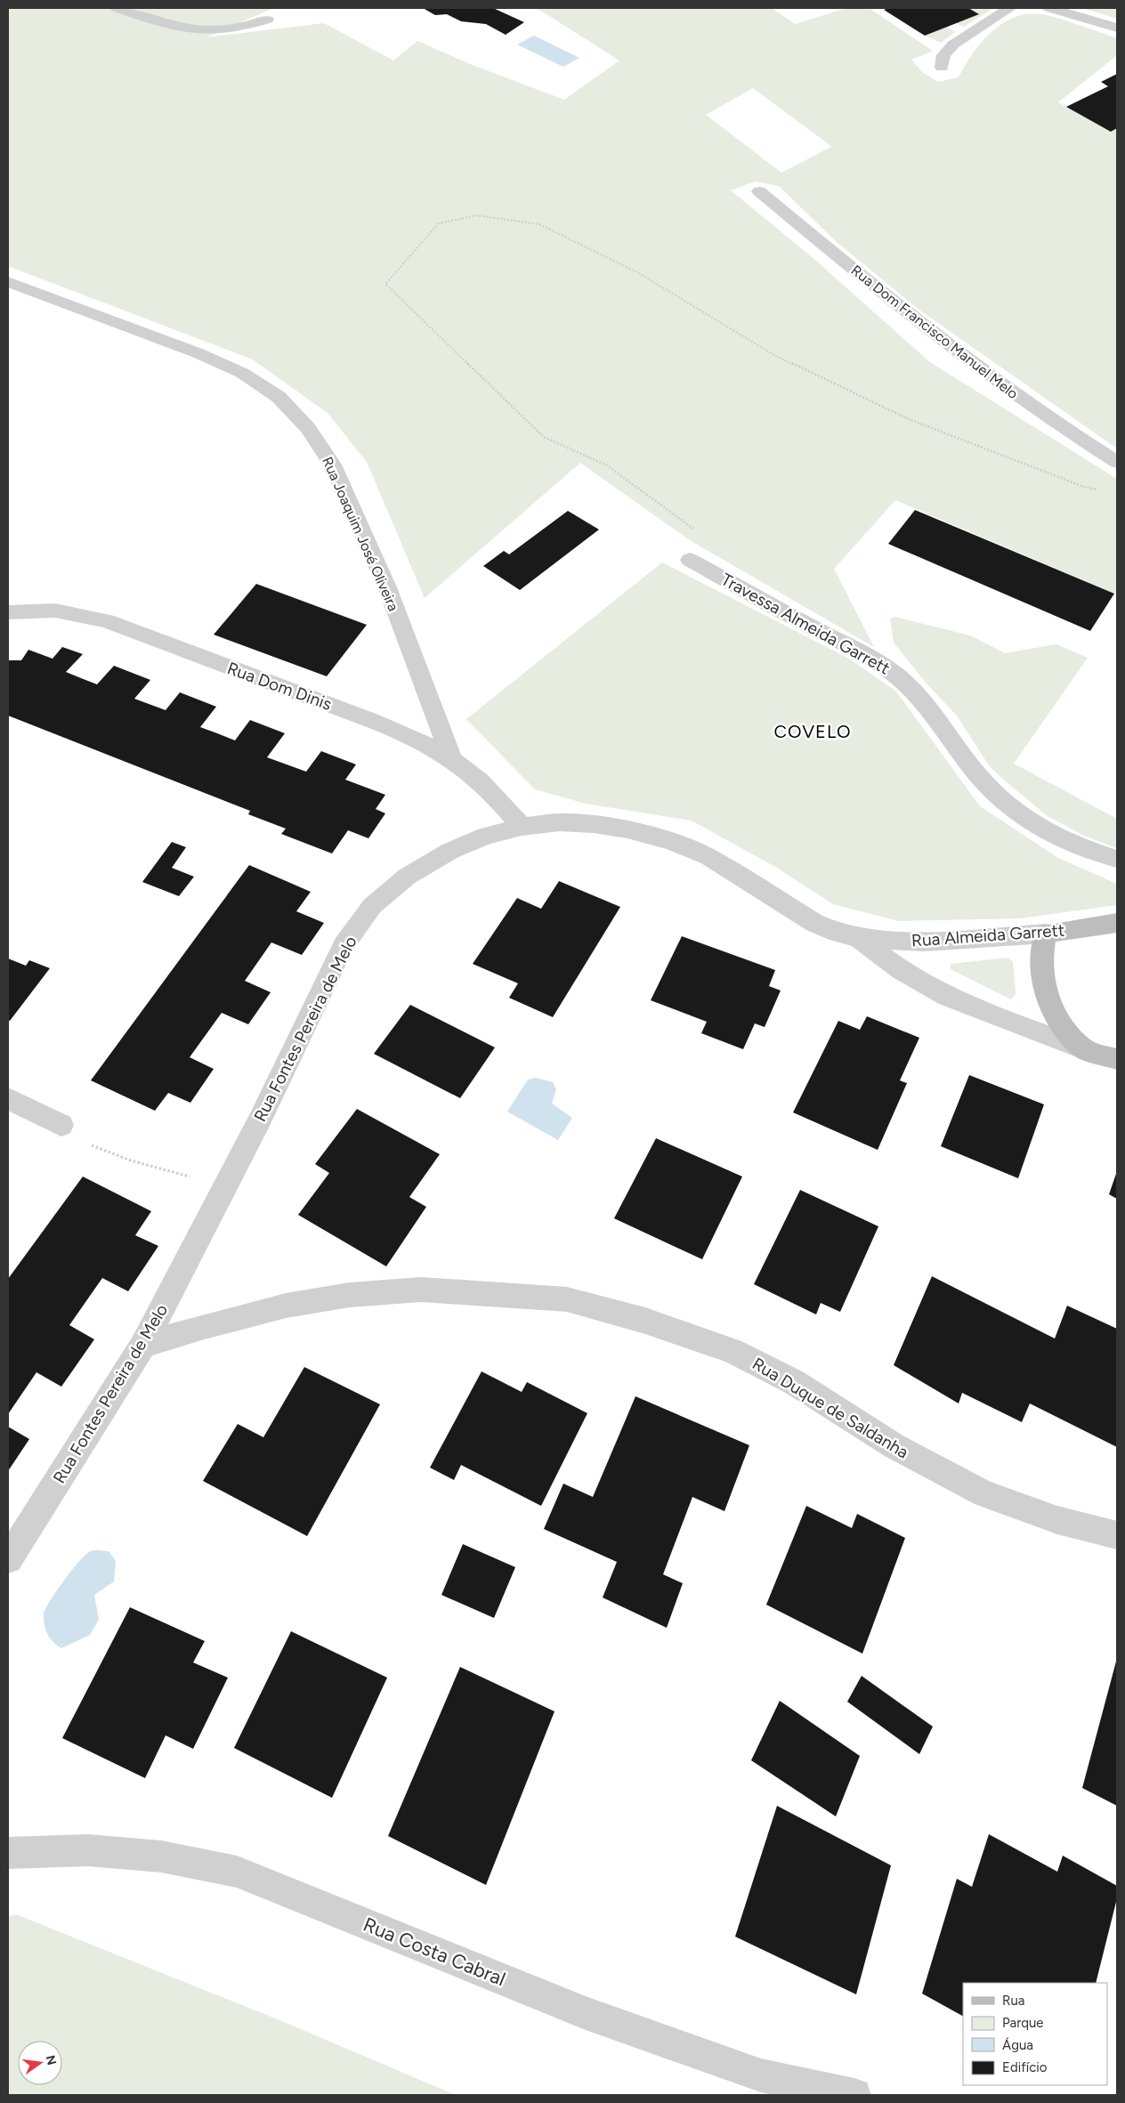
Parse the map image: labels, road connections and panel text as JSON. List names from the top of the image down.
{
  "streets": {
    "street": [
      "Rua Dom Francisco Manuel Melo",
      "Rua Joaquim José Oliveira",
      "Travessa Almeida Garrett",
      "Rua Dom Dinis",
      "Rua Almeida Garrett",
      "Rua Fontes Pereira de Melo",
      "Rua Duque de Saldanha",
      "Rua Costa Cabral"
    ]
  },
  "crossings": [
    ["Rua Joaquim José Oliveira", "Rua Dom Dinis"],
    ["Rua Dom Dinis", "Rua Fontes Pereira de Melo"],
    ["Rua Almeida Garrett", "Rua Fontes Pereira de Melo"],
    ["Rua Fontes Pereira de Melo", "Rua Duque de Saldanha"]
  ],
  "districts": ["COVELO"],
  "legend": [
    "Rua",
    "Parque",
    "Água",
    "Edifício"
  ],
  "north": "right"
}
